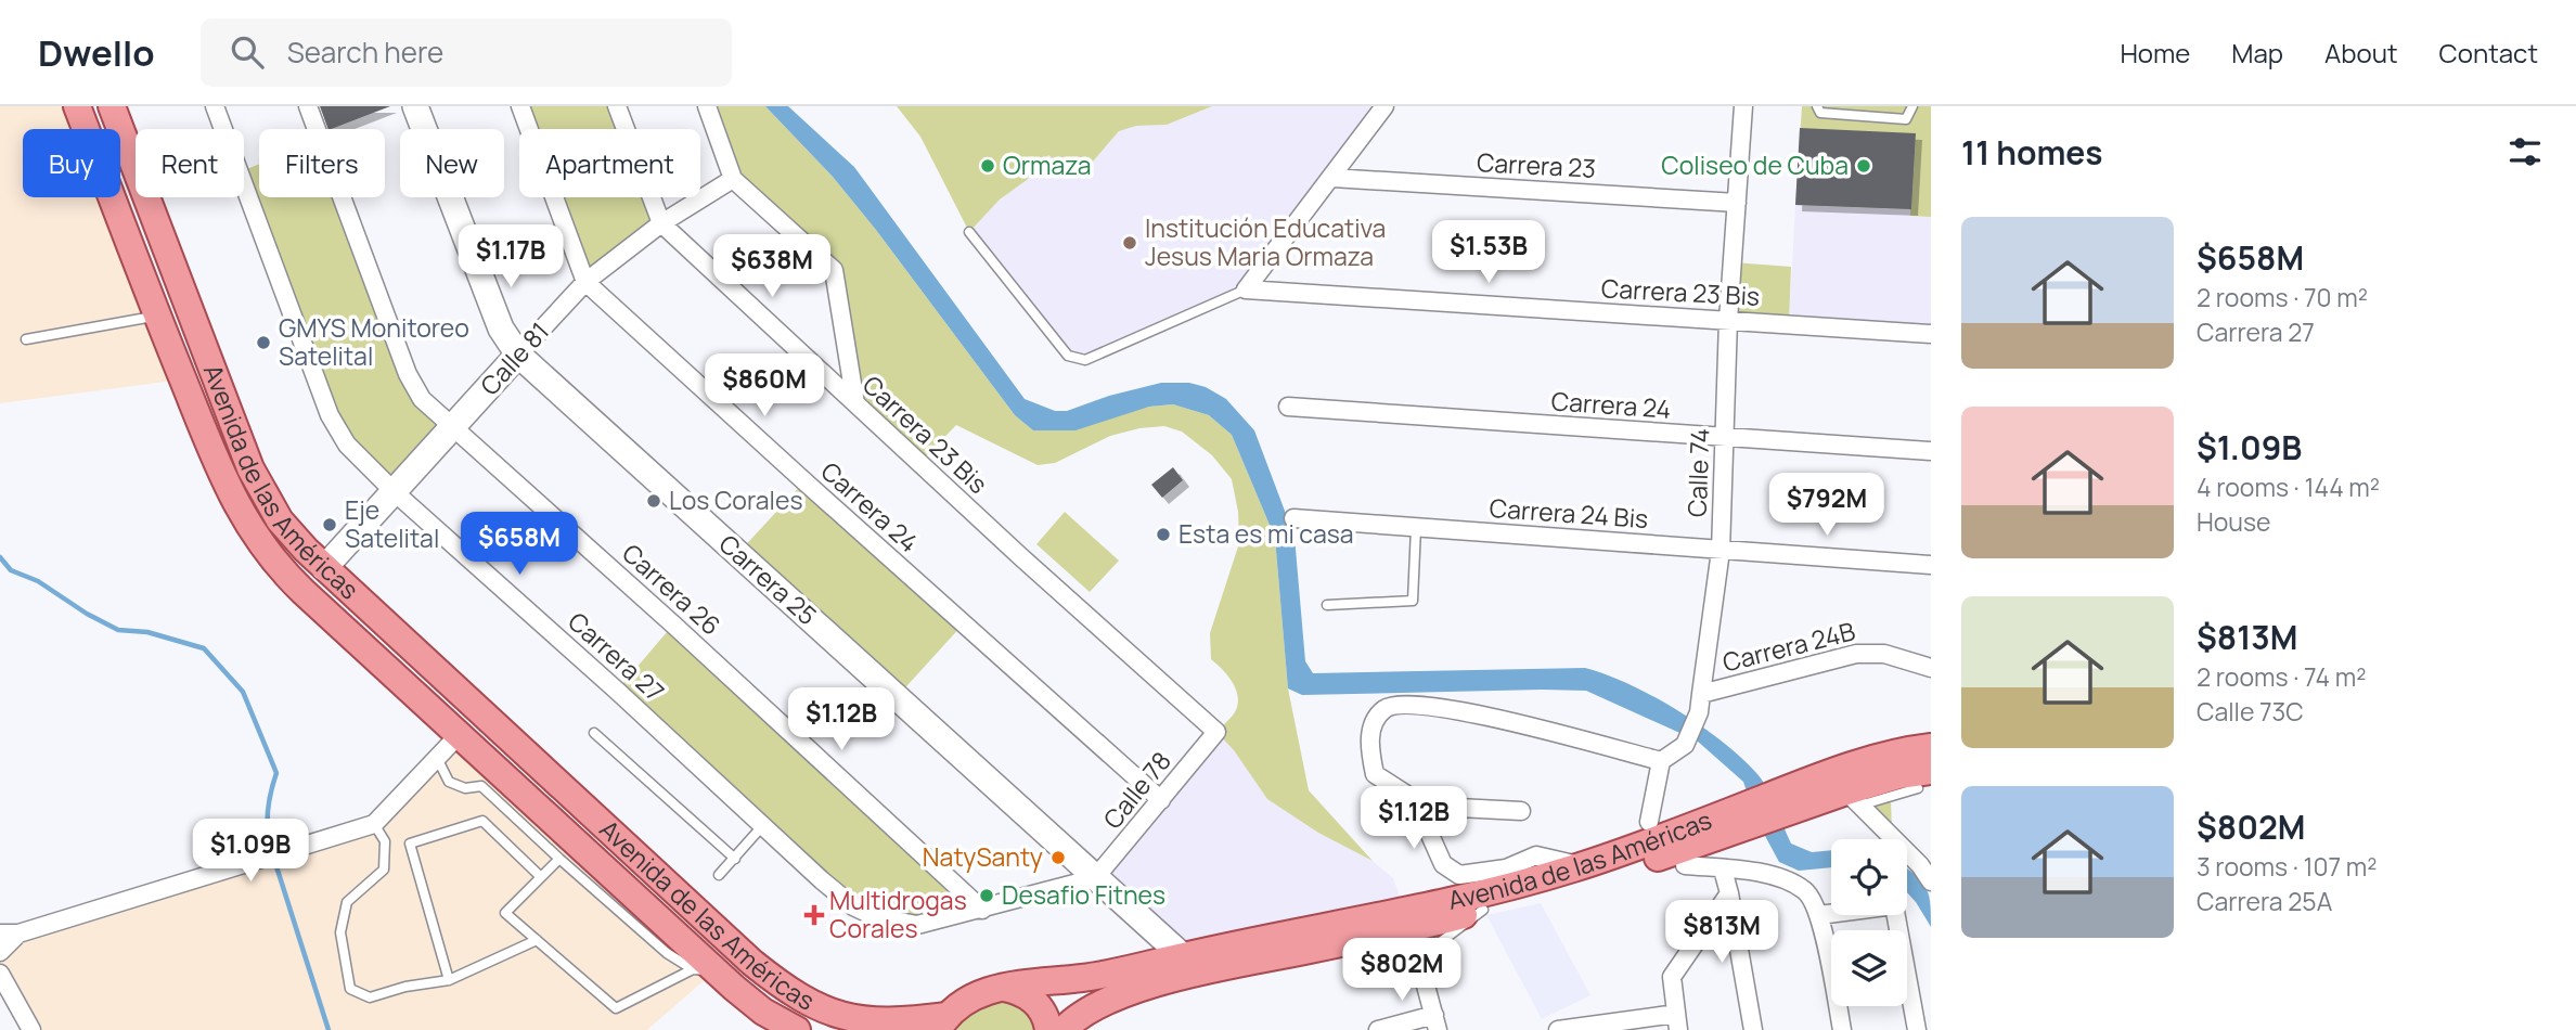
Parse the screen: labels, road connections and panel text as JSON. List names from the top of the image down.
{
  "streets": {
    "main road": ["Avenida de las Américas"],
    "street": [
      "Carrera 23",
      "Carrera 23 Bis",
      "Calle 81",
      "Carrera 24",
      "Calle 74",
      "Carrera 24 Bis",
      "Carrera 25",
      "Carrera 26",
      "Carrera 24B",
      "Carrera 27",
      "Calle 78"
    ]
  },
  "crossings": [
    ["Carrera 23", "Calle 74"],
    ["Carrera 23 Bis", "Calle 81"],
    ["Carrera 23 Bis", "Calle 74"],
    ["Carrera 23 Bis", "Calle 78"],
    ["Calle 81", "Carrera 24"],
    ["Calle 81", "Avenida de las Américas"],
    ["Calle 81", "Carrera 25"],
    ["Calle 81", "Carrera 26"],
    ["Calle 81", "Carrera 27"],
    ["Carrera 24", "Calle 74"],
    ["Carrera 24", "Calle 78"],
    ["Calle 74", "Carrera 24 Bis"],
    ["Calle 74", "Carrera 24B"],
    ["Avenida de las Américas", "Carrera 25"],
    ["Carrera 25", "Carrera 27"],
    ["Carrera 25", "Calle 78"],
    ["Carrera 26", "Carrera 27"],
    ["Carrera 27", "Calle 78"]
  ],
  "places": {
    "other": [
      "Ormaza",
      "Coliseo de Cuba",
      "Institución Educativa Jesus Maria Ormaza",
      "GMYS Monitoreo Satelital",
      "Los Corales",
      "Eje Satelital",
      "Esta es mi casa",
      "NatySanty",
      "Desafio Fitnes"
    ],
    "health": ["Multidrogas Corales"]
  },
  "page": {
    "header": "Dwello",
    "search": "Search here",
    "nav": [
      "Home",
      "Map",
      "About",
      "Contact"
    ],
    "heading": "11 homes",
    "chip": [
      "Buy",
      "Rent",
      "Filters",
      "New",
      "Apartment"
    ],
    "list": [
      {
        "name": "$658M",
        "note": "2 rooms · 70 m² · Carrera 27"
      },
      {
        "name": "$1.09B",
        "note": "4 rooms · 144 m² · House"
      },
      {
        "name": "$813M",
        "note": "2 rooms · 74 m² · Calle 73C"
      },
      {
        "name": "$802M",
        "note": "3 rooms · 107 m² · Carrera 25A"
      }
    ],
    "price": [
      "$1.53B",
      "$1.17B",
      "$638M",
      "$860M",
      "$792M",
      "$658M",
      "$1.12B",
      "$1.12B",
      "$1.09B",
      "$813M",
      "$802M"
    ]
  }
}
